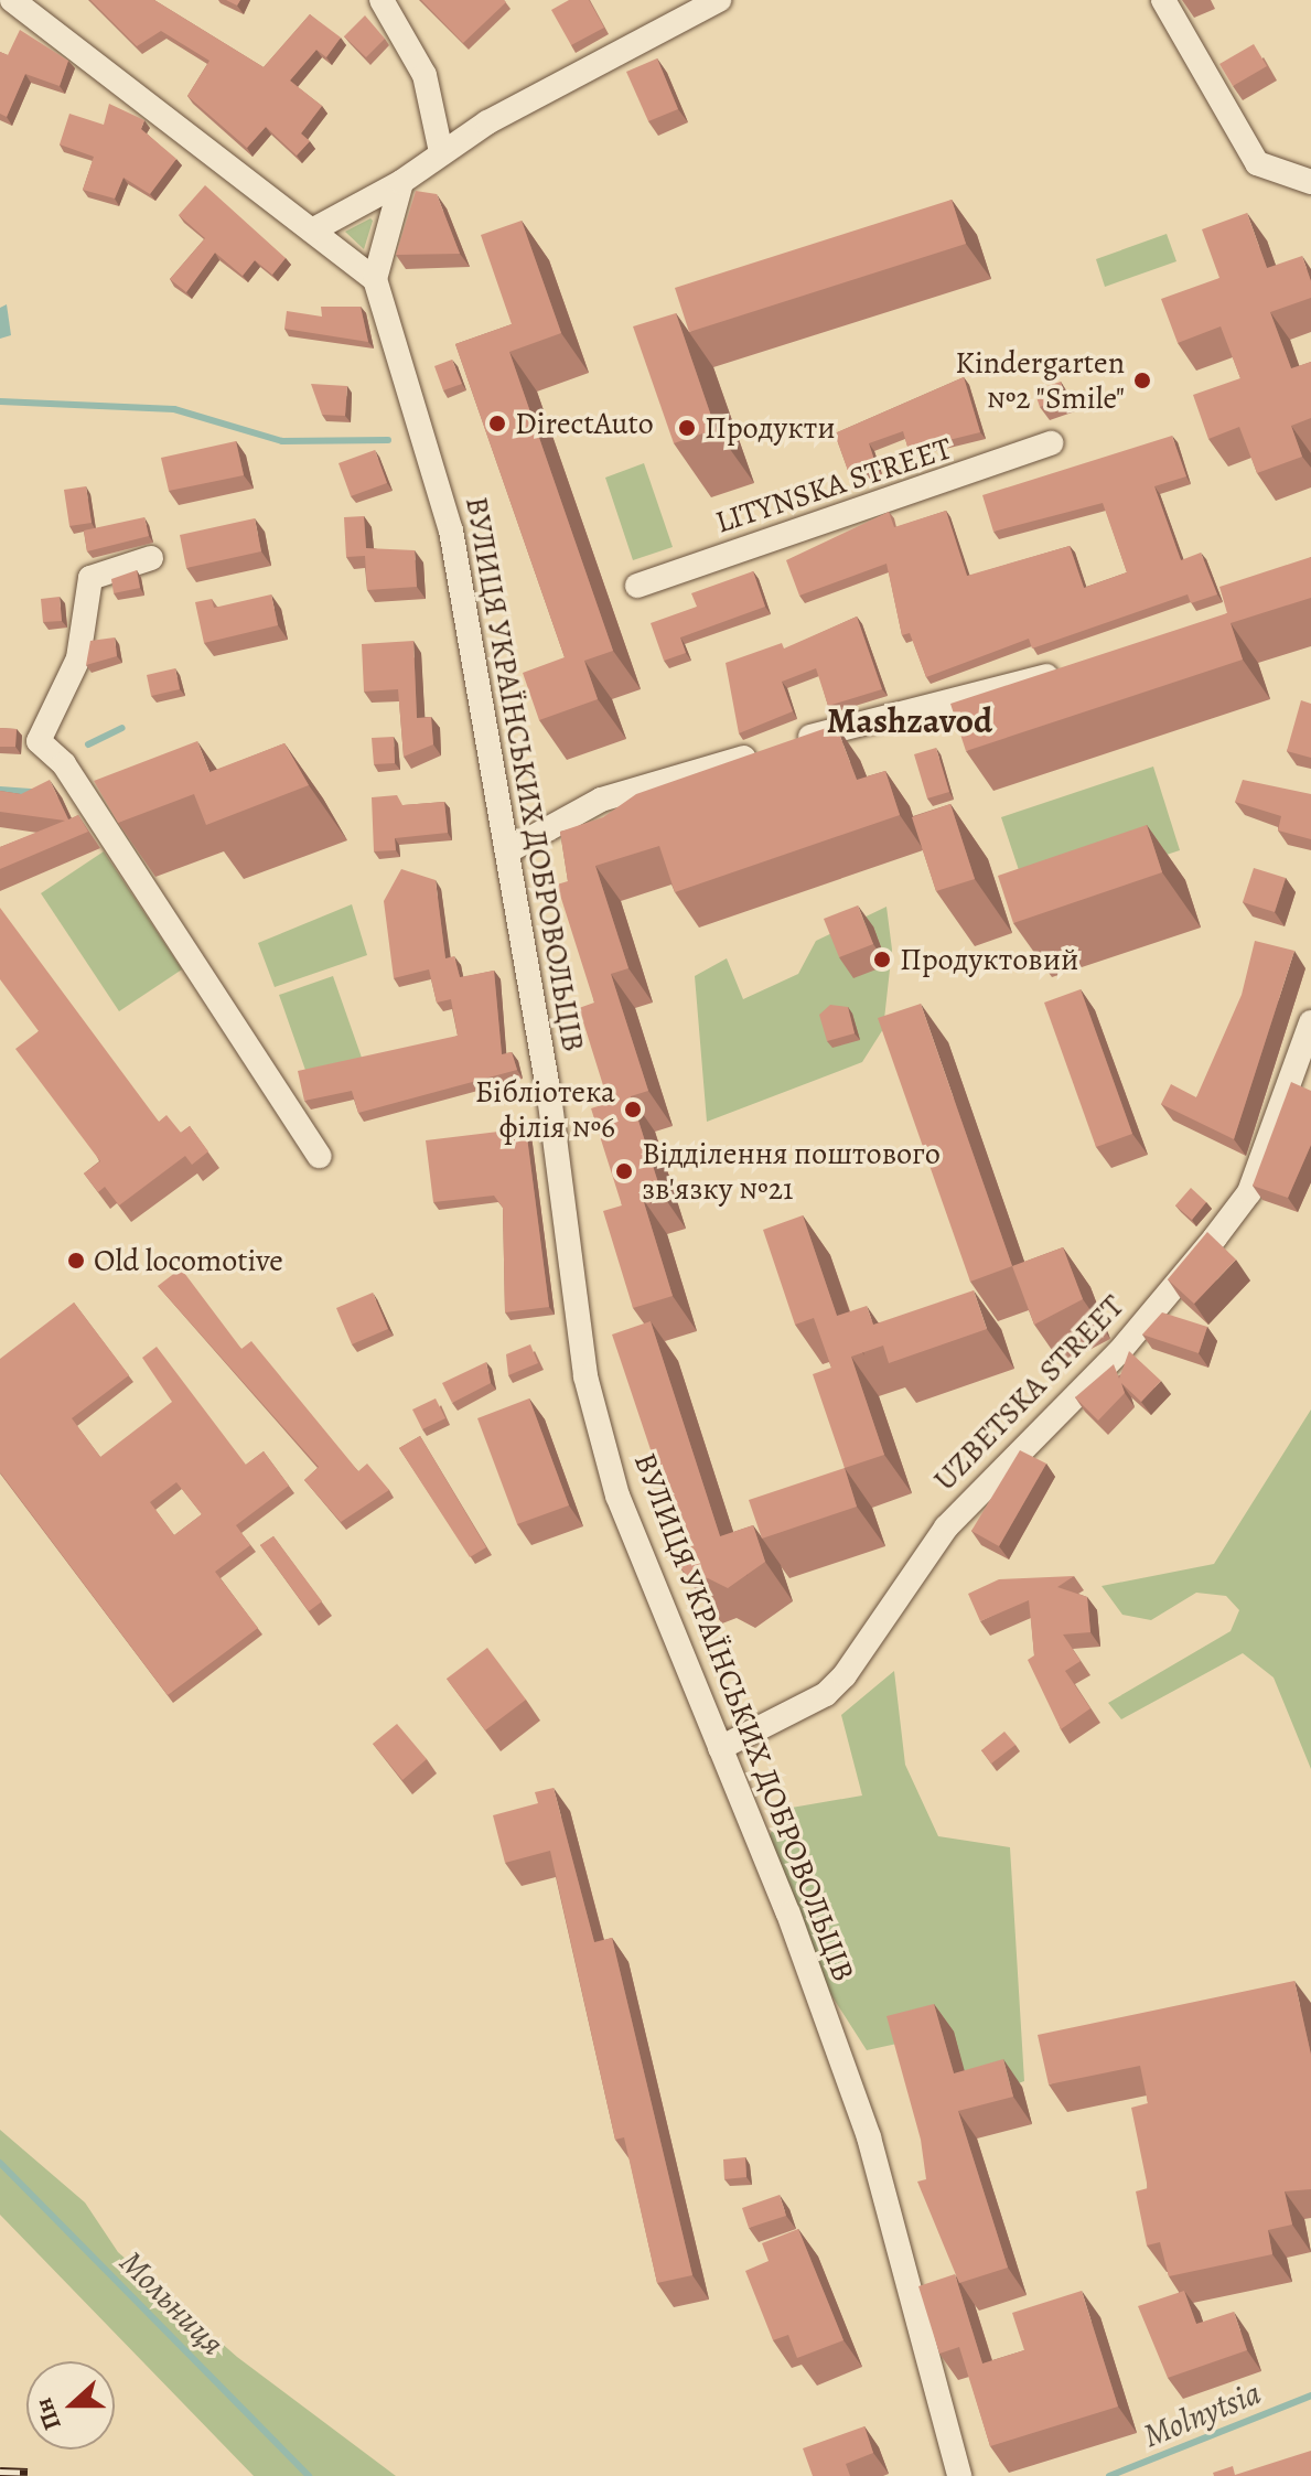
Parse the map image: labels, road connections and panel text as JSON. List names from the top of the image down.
{
  "streets": {
    "street": ["LITYNSKA STREET", "ВУЛИЦЯ УКРАЇНСЬКИХ ДОБРОВОЛЬЦІВ", "UZBETSKA STREET"]
  },
  "crossings": [
    ["ВУЛИЦЯ УКРАЇНСЬКИХ ДОБРОВОЛЬЦІВ", "UZBETSKA STREET"]
  ],
  "districts": ["Mashzavod"],
  "water": ["Мольниця", "Molnytsia"],
  "places": [
    "Kindergarten №2 \"Smile\"",
    "DirectAuto",
    "Продукти",
    "Продуктовий",
    "Бібліотека філія №6",
    "Відділення поштового зв'язку №21",
    "Old locomotive"
  ],
  "north": "left"
}
